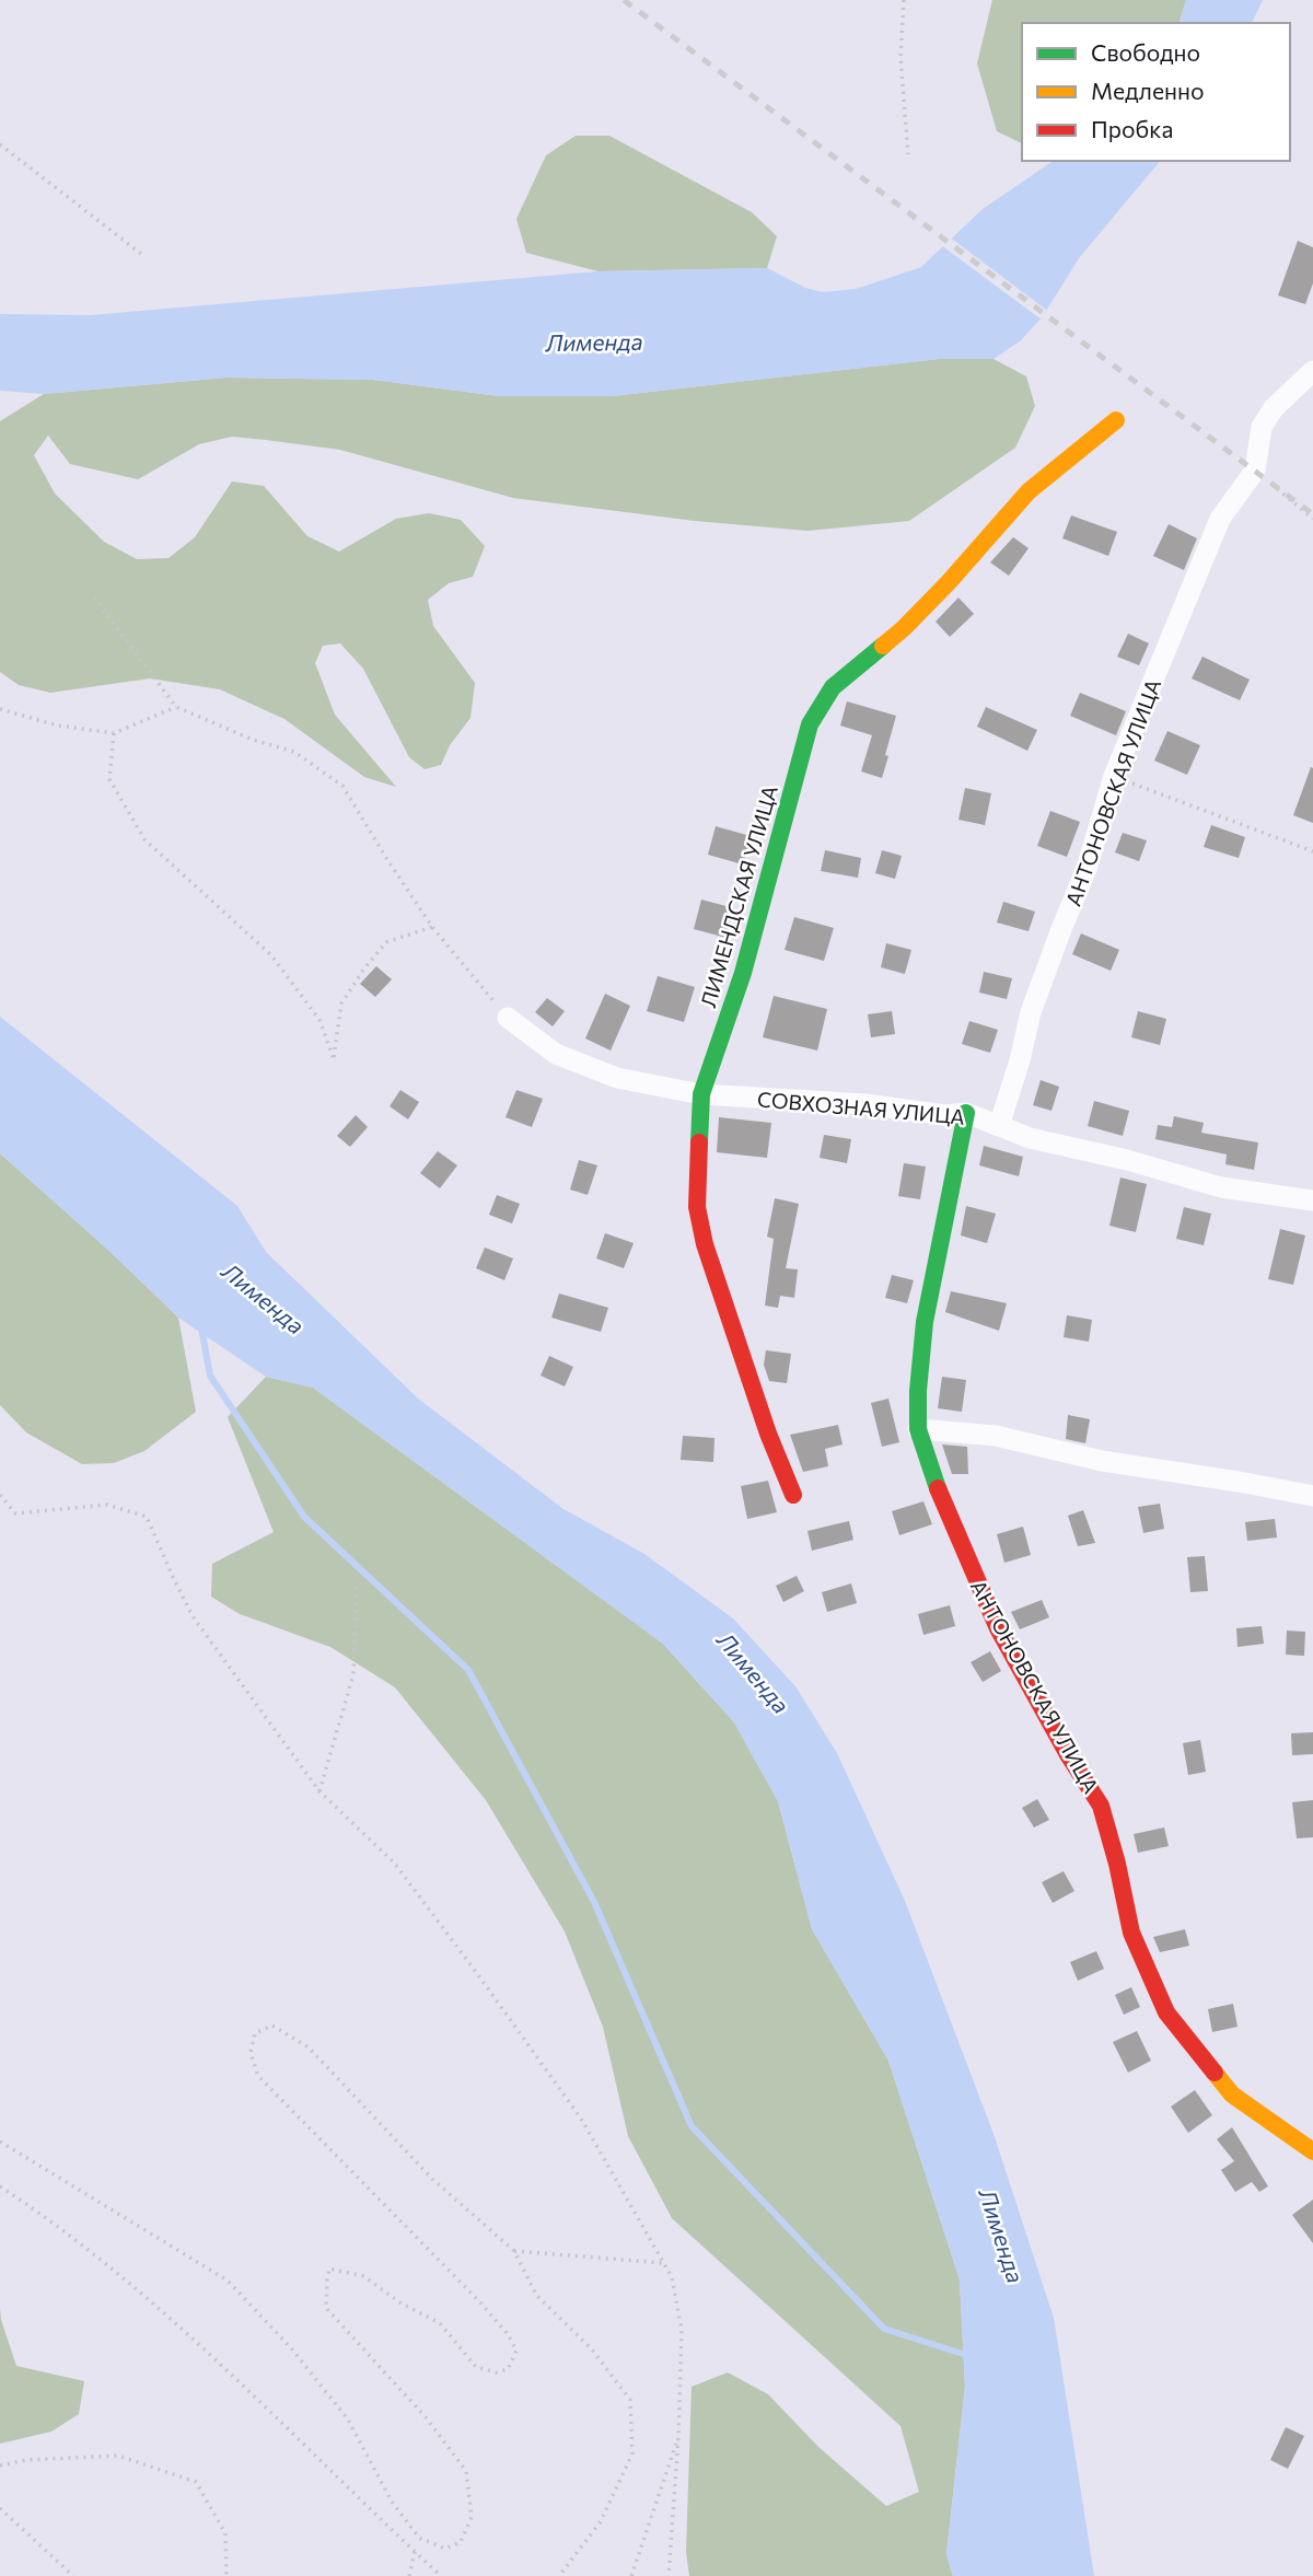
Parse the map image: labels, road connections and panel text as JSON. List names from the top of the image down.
{
  "streets": {
    "street": ["АНТОНОВСКАЯ УЛИЦА", "ЛИМЕНДСКАЯ УЛИЦА", "СОВХОЗНАЯ УЛИЦА"]
  },
  "crossings": [
    ["АНТОНОВСКАЯ УЛИЦА", "СОВХОЗНАЯ УЛИЦА"],
    ["ЛИМЕНДСКАЯ УЛИЦА", "СОВХОЗНАЯ УЛИЦА"]
  ],
  "water": ["Лименда"],
  "legend": ["Свободно", "Медленно", "Пробка"]
}
